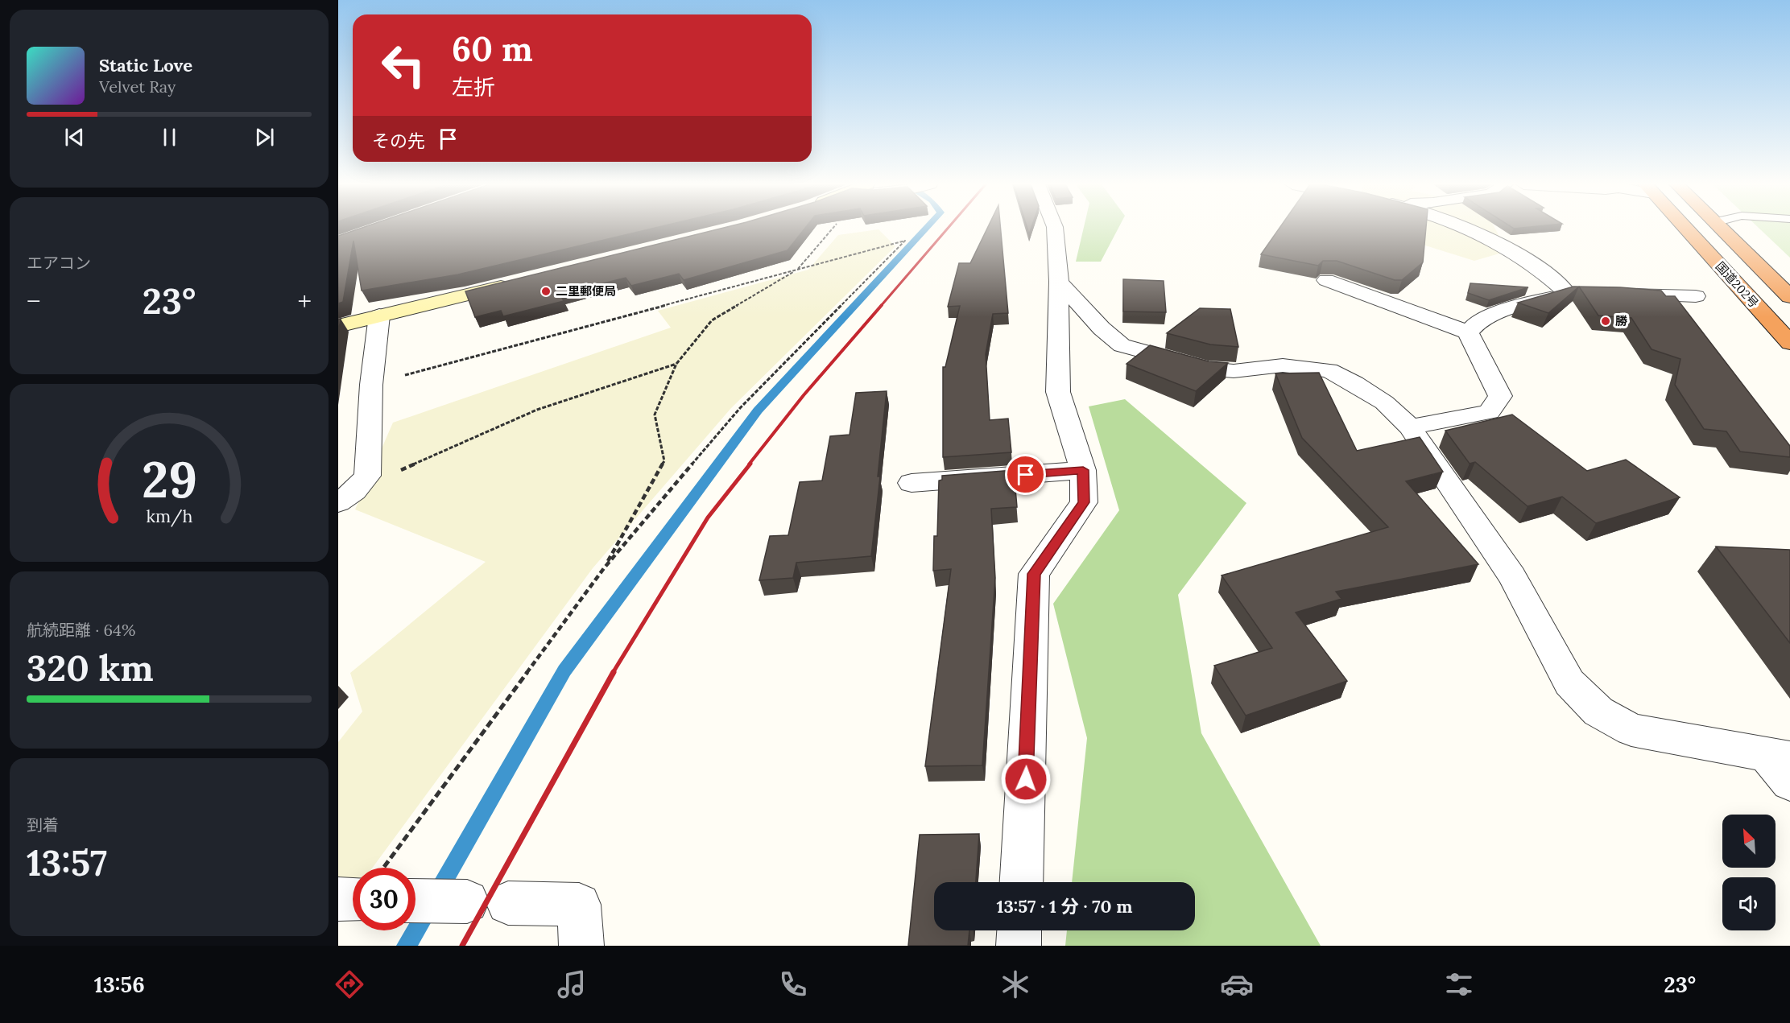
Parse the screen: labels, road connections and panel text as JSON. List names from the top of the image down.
{
  "streets": {
    "highway": ["国道202号"]
  },
  "places": ["二里郵便局", "勝"],
  "north": "top left",
  "page": {
    "turn": ["60 m", "左折"],
    "song": ["Static Love", "Velvet Ray"],
    "then": "その先",
    "tile": [
      "エアコン",
      ["航続距離 · 64%", "320 km"],
      ["到着", "13:57"]
    ],
    "heat": ["−", "23°", "+"],
    "limit": "30",
    "trip": "13:57 · 1 分 · 70 m",
    "tabs": ["13:56", "23°"],
    "gauge": ["29", "km/h"]
  }
}
